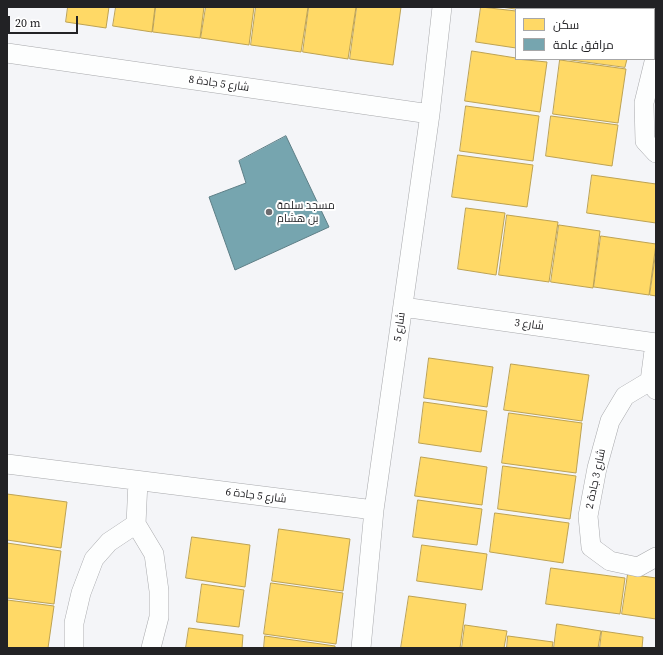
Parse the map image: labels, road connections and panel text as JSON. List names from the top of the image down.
{
  "streets": {
    "street": [
      "شارع 5 جادة 8",
      "شارع 3",
      "شارع 5",
      "شارع 3 جادة 2",
      "شارع 5 جادة 6"
    ]
  },
  "crossings": [
    ["شارع 5 جادة 8", "شارع 5"],
    ["شارع 3", "شارع 5"],
    ["شارع 3", "شارع 3 جادة 2"],
    ["شارع 5", "شارع 5 جادة 6"]
  ],
  "places": ["مسجد سلمة بن هشام"],
  "legend": ["سكن", "مرافق عامة"],
  "scale_bar": "20 m"
}
